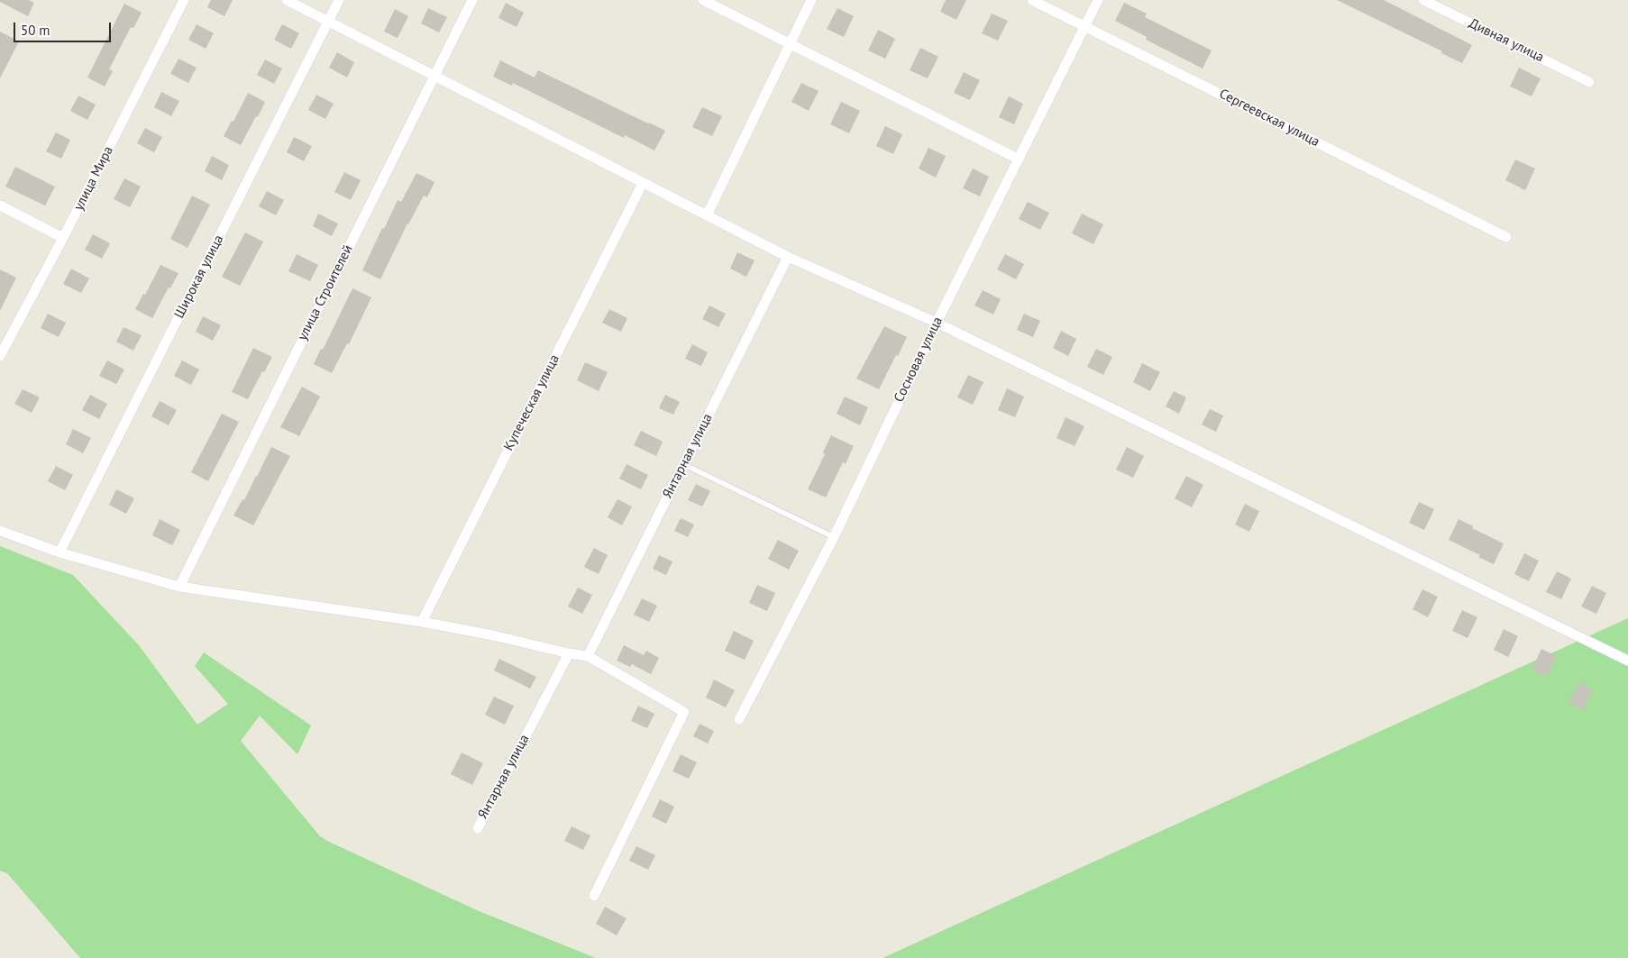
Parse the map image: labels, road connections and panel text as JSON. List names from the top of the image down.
{
  "streets": {
    "street": [
      "Дивная улица",
      "Сергеевская улица",
      "улица Мира",
      "Широкая улица",
      "улица Строителей",
      "Сосновая улица",
      "Купеческая улица",
      "Янтарная улица"
    ]
  },
  "crossings": [
    ["Сергеевская улица", "Сосновая улица"]
  ],
  "scale_bar": "50 m"
}
